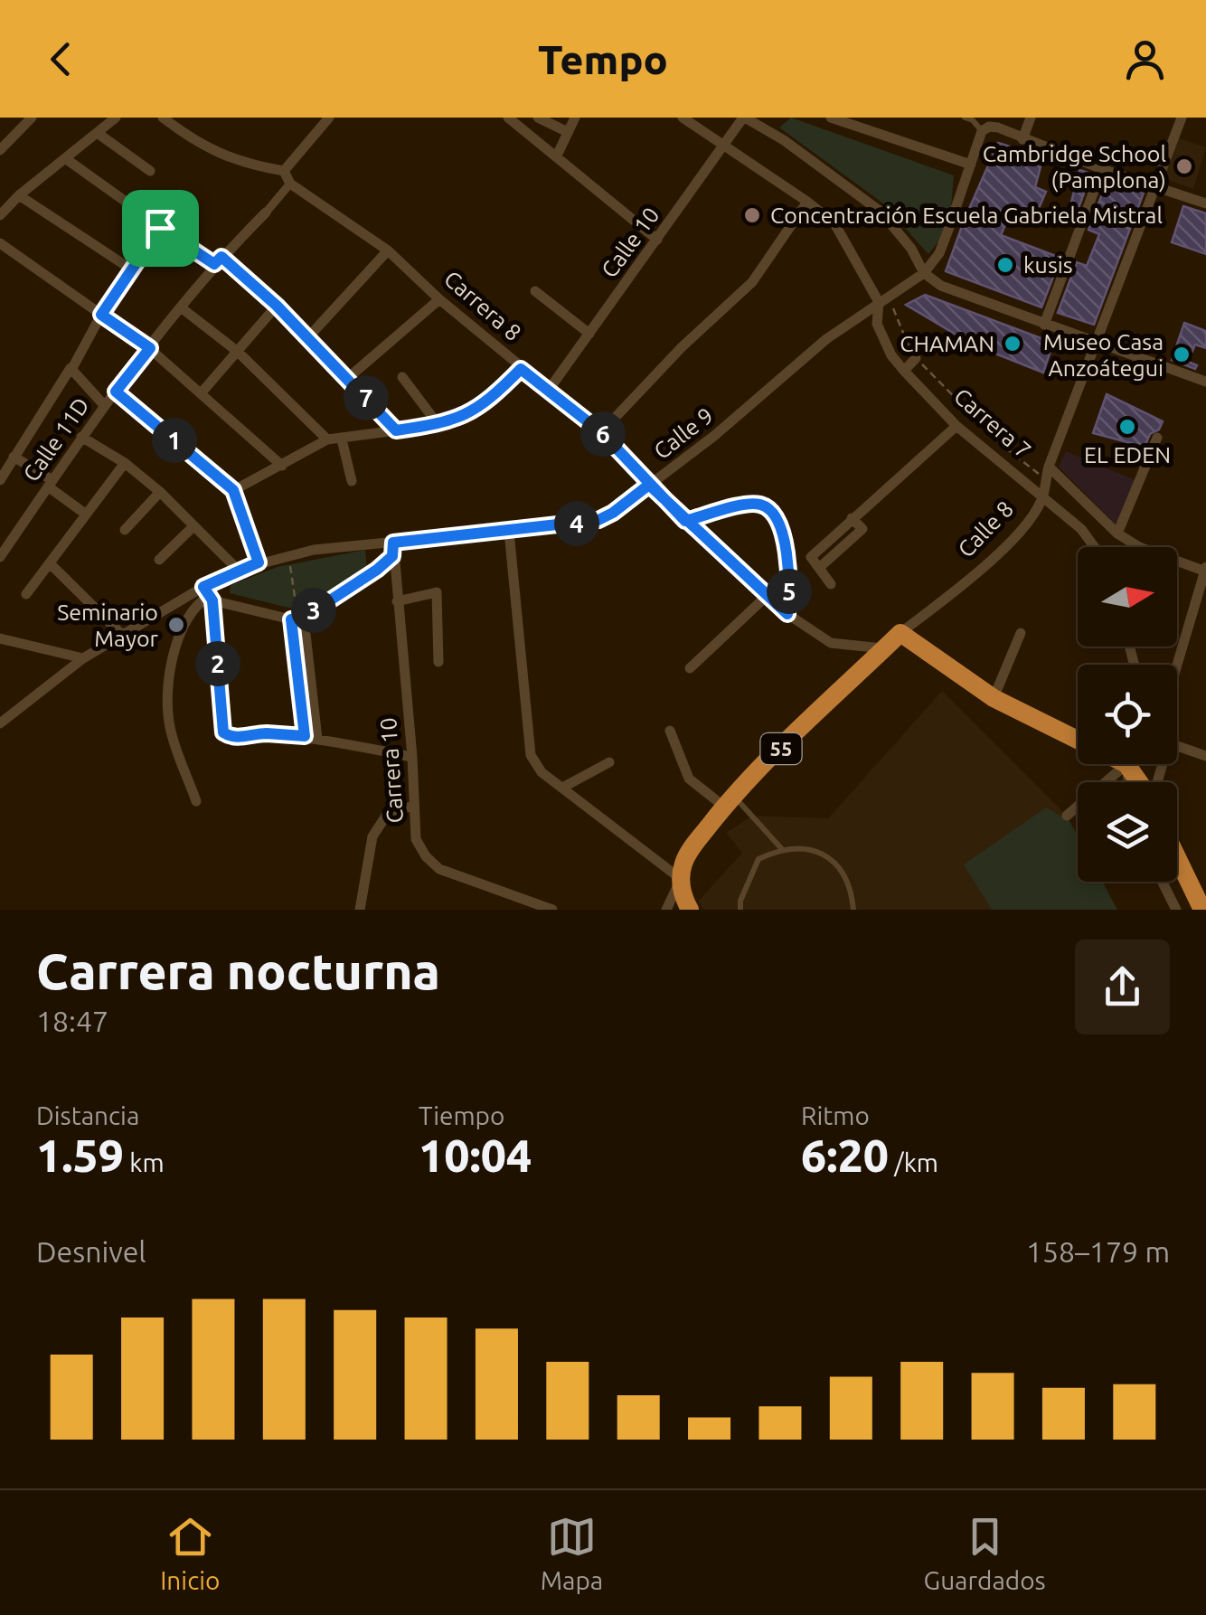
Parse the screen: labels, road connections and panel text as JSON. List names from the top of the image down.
{
  "streets": {
    "highway": ["Calle 8", "55"],
    "street": [
      "Calle 10",
      "Carrera 8",
      "Carrera 7",
      "Calle 9",
      "Calle 11D",
      "Carrera 10"
    ]
  },
  "crossings": [
    ["Calle 10", "Carrera 8"],
    ["Calle 10", "Carrera 7"],
    ["Carrera 8", "Calle 9"],
    ["Carrera 8", "Calle 11D"],
    ["Carrera 8", "Calle 8"],
    ["Carrera 7", "Calle 9"],
    ["Carrera 7", "Calle 8"],
    ["Calle 9", "Carrera 10"]
  ],
  "places": [
    "Cambridge School (Pamplona)",
    "Concentración Escuela Gabriela Mistral",
    "kusis",
    "CHAMAN",
    "Museo Casa Anzoátegui",
    "EL EDEN",
    "Seminario Mayor"
  ],
  "north": "right",
  "page": {
    "header": "Tempo",
    "pins": [
      "7",
      "6",
      "1",
      "4",
      "5",
      "3",
      "2"
    ],
    "heading": ["Carrera nocturna", "18:47"],
    "stats": [
      ["Distancia", "1.59 km"],
      ["Tiempo", "10:04"],
      ["Ritmo", "6:20 /km"]
    ],
    "chart": ["Desnivel", "158–179 m"],
    "tabs": ["Inicio", "Mapa", "Guardados"]
  }
}
